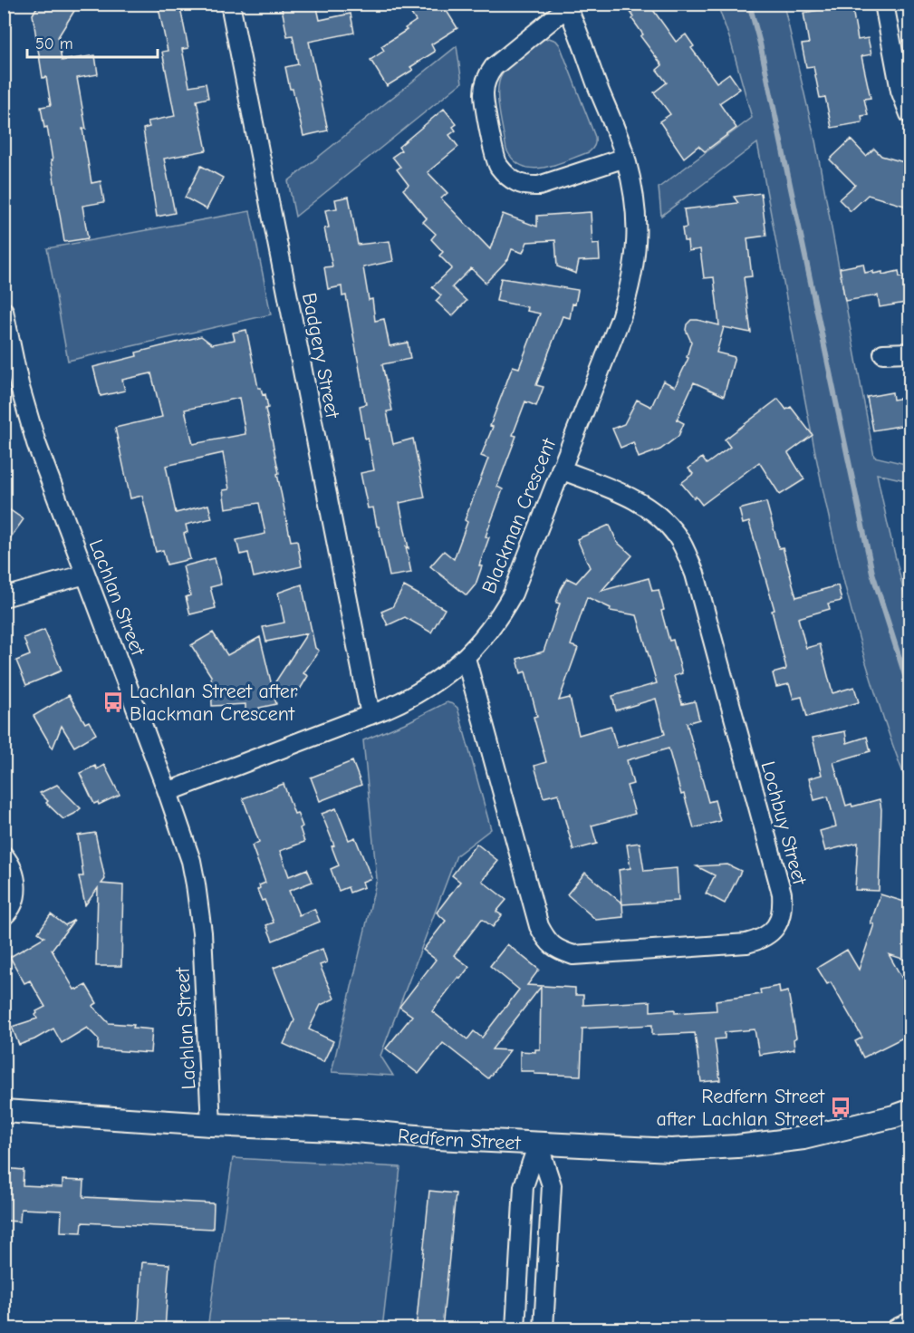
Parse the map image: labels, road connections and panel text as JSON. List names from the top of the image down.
{
  "streets": {
    "main road": ["Redfern Street"],
    "street": [
      "Badgery Street",
      "Blackman Crescent",
      "Lachlan Street",
      "Lochbuy Street"
    ]
  },
  "crossings": [
    ["Badgery Street", "Blackman Crescent"],
    ["Blackman Crescent", "Lachlan Street"],
    ["Blackman Crescent", "Lochbuy Street"],
    ["Lachlan Street", "Redfern Street"]
  ],
  "places": {
    "bus stop": ["Lachlan Street after Blackman Crescent", "Redfern Street after Lachlan Street"]
  },
  "scale_bar": "50 m"
}
